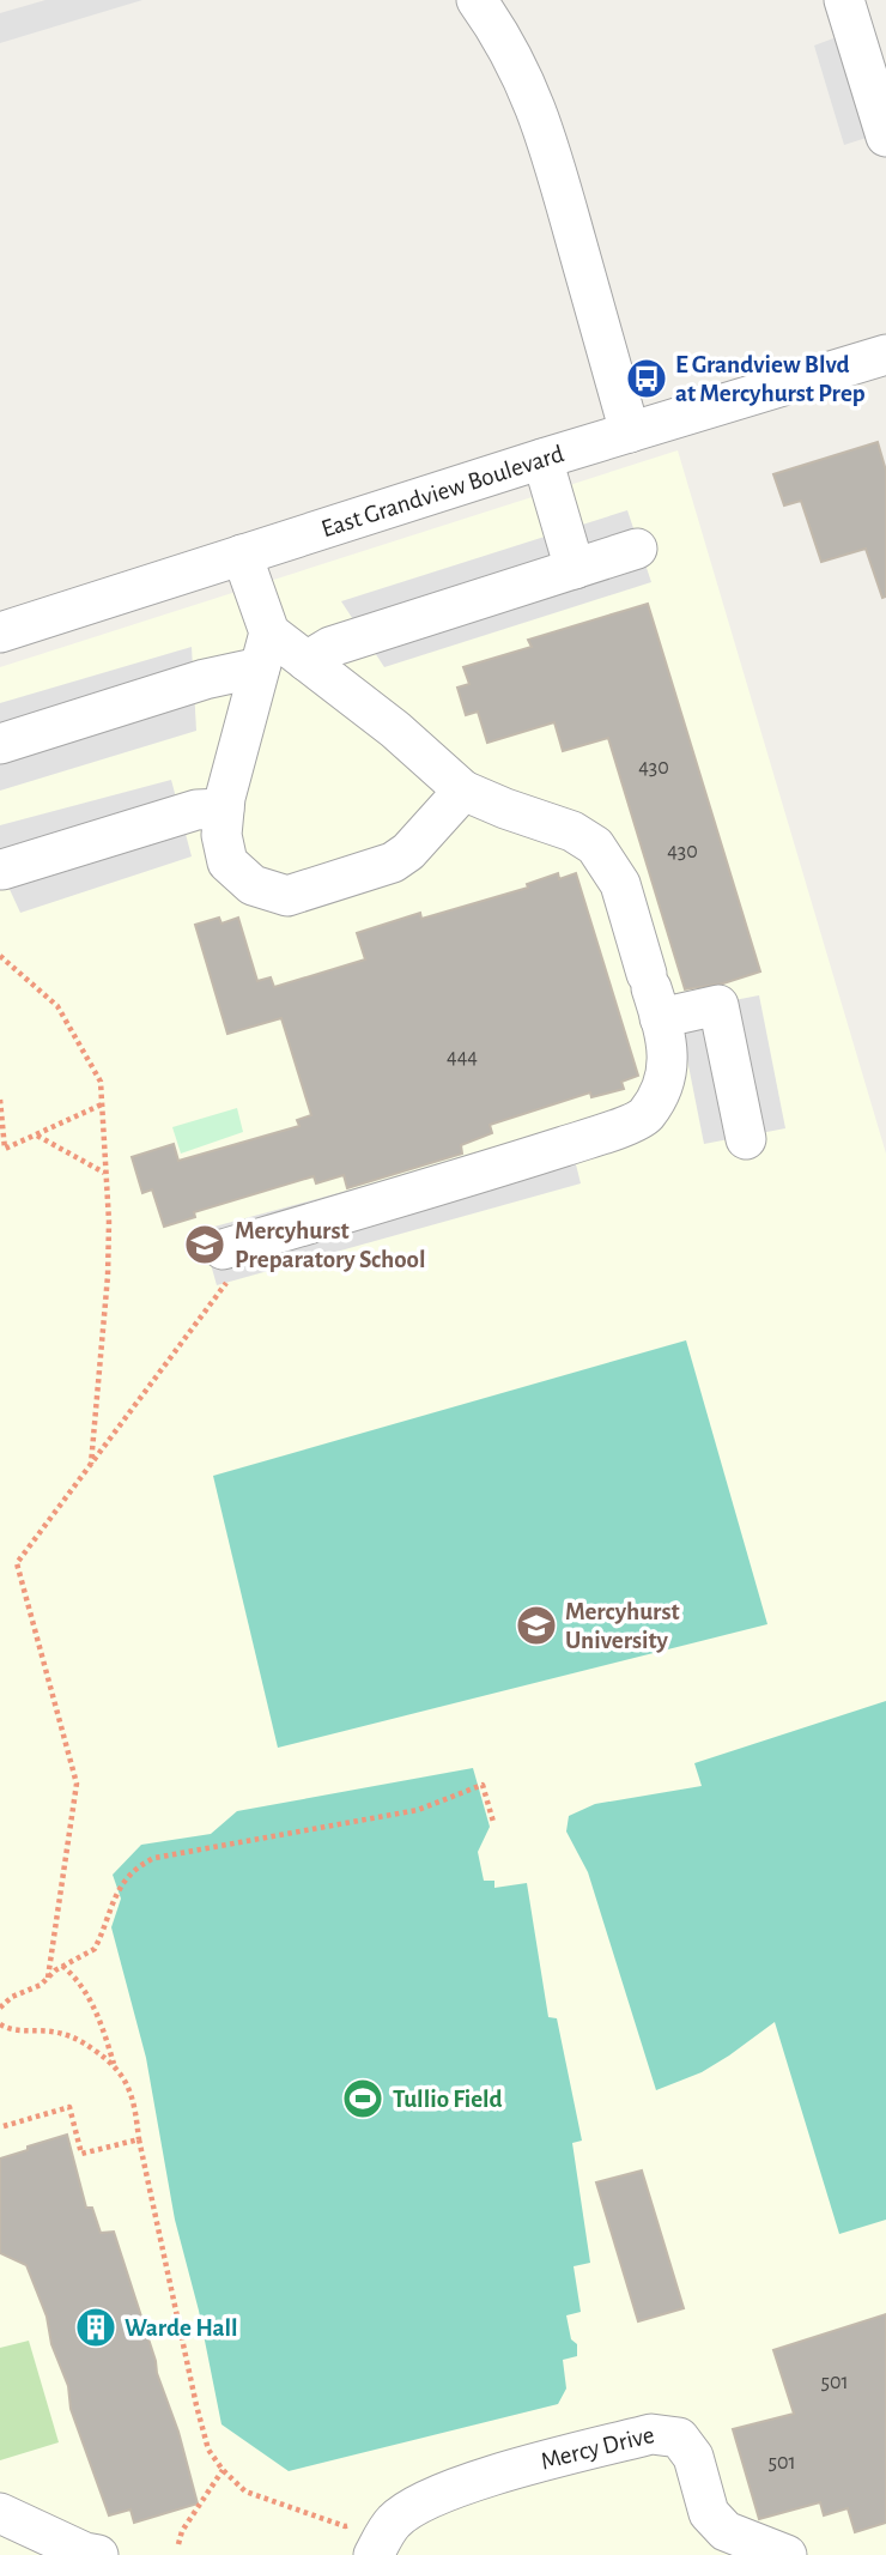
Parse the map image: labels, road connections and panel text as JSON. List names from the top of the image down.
{
  "streets": {
    "street": ["East Grandview Boulevard", "Mercy Drive"]
  },
  "places": {
    "bus stop": ["E Grandview Blvd at Mercyhurst Prep"],
    "school or university": ["Mercyhurst Preparatory School", "Mercyhurst University"],
    "sports": ["Tullio Field"],
    "building": ["Warde Hall"]
  },
  "house_numbers": [
    "430",
    "430",
    "444",
    "501",
    "501"
  ]
}
